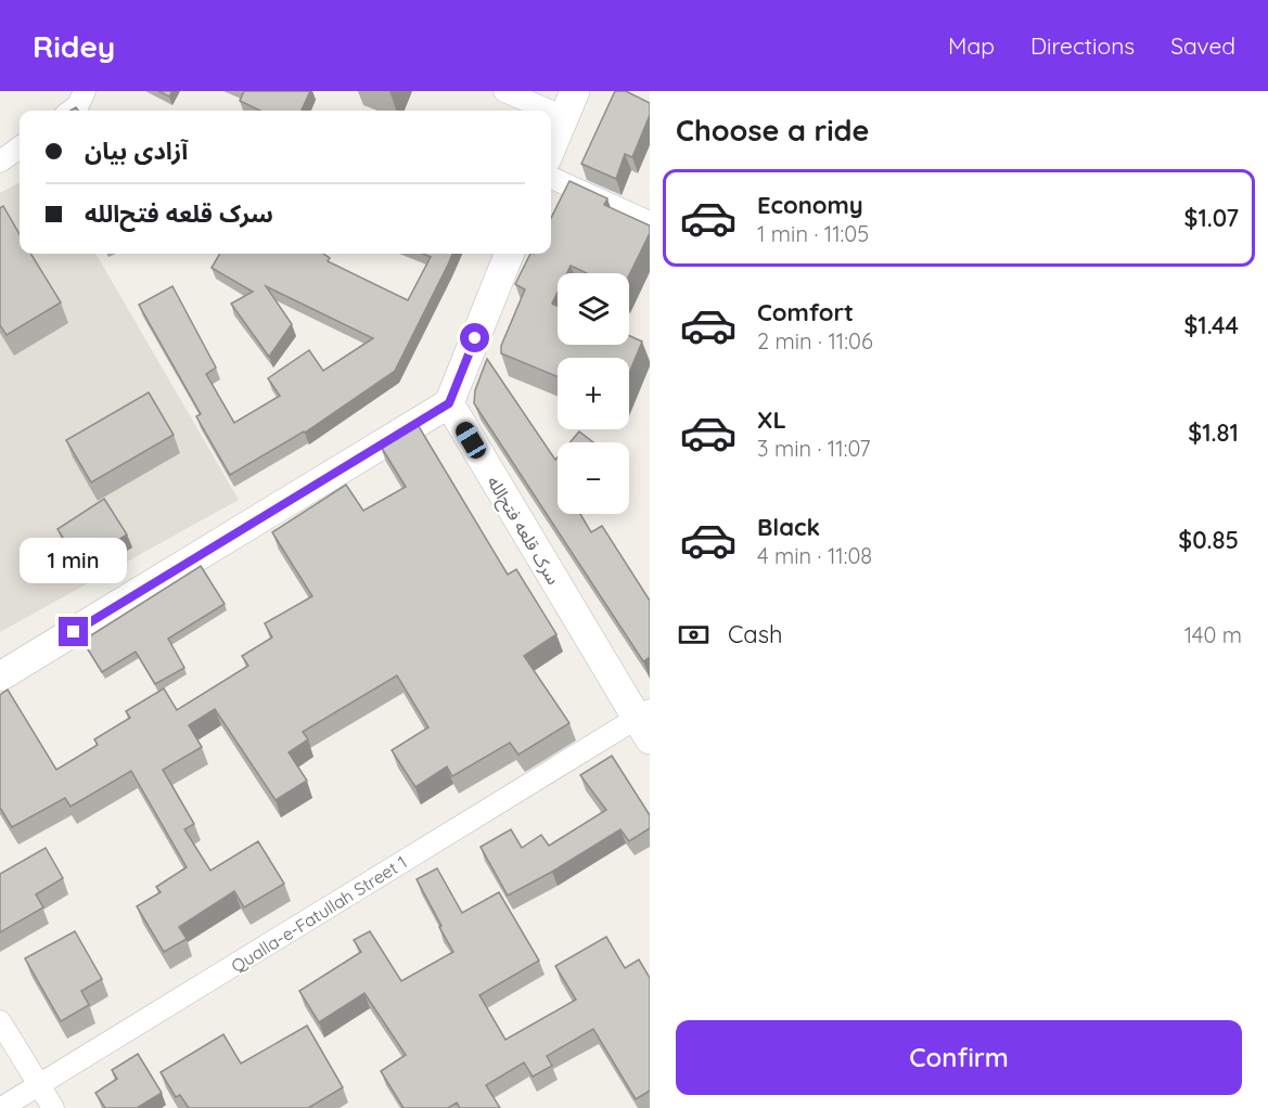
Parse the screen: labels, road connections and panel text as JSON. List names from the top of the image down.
{
  "streets": {
    "main road": ["سرک قلعه فتح‌الله"],
    "street": ["Qualla-e-Fatullah Street 1"]
  },
  "crossings": [
    ["سرک قلعه فتح‌الله", "Qualla-e-Fatullah Street 1"]
  ],
  "page": {
    "header": "Ridey",
    "nav": ["Map", "Directions", "Saved"],
    "heading": "Choose a ride",
    "banner": ["آزادی بیان", "سرک قلعه فتح‌الله"],
    "list": [
      {
        "name": "Economy",
        "note": "1 min · 11:05",
        "value": "$1.07"
      },
      {
        "name": "Comfort",
        "note": "2 min · 11:06",
        "value": "$1.44"
      },
      {
        "name": "XL",
        "note": "3 min · 11:07",
        "value": "$1.81"
      },
      {
        "name": "Black",
        "note": "4 min · 11:08",
        "value": "$0.85"
      }
    ],
    "map_buttons": ["+", "−"],
    "bubble": "1 min",
    "pay": ["Cash", "140 m"],
    "buttons": "Confirm"
  }
}
